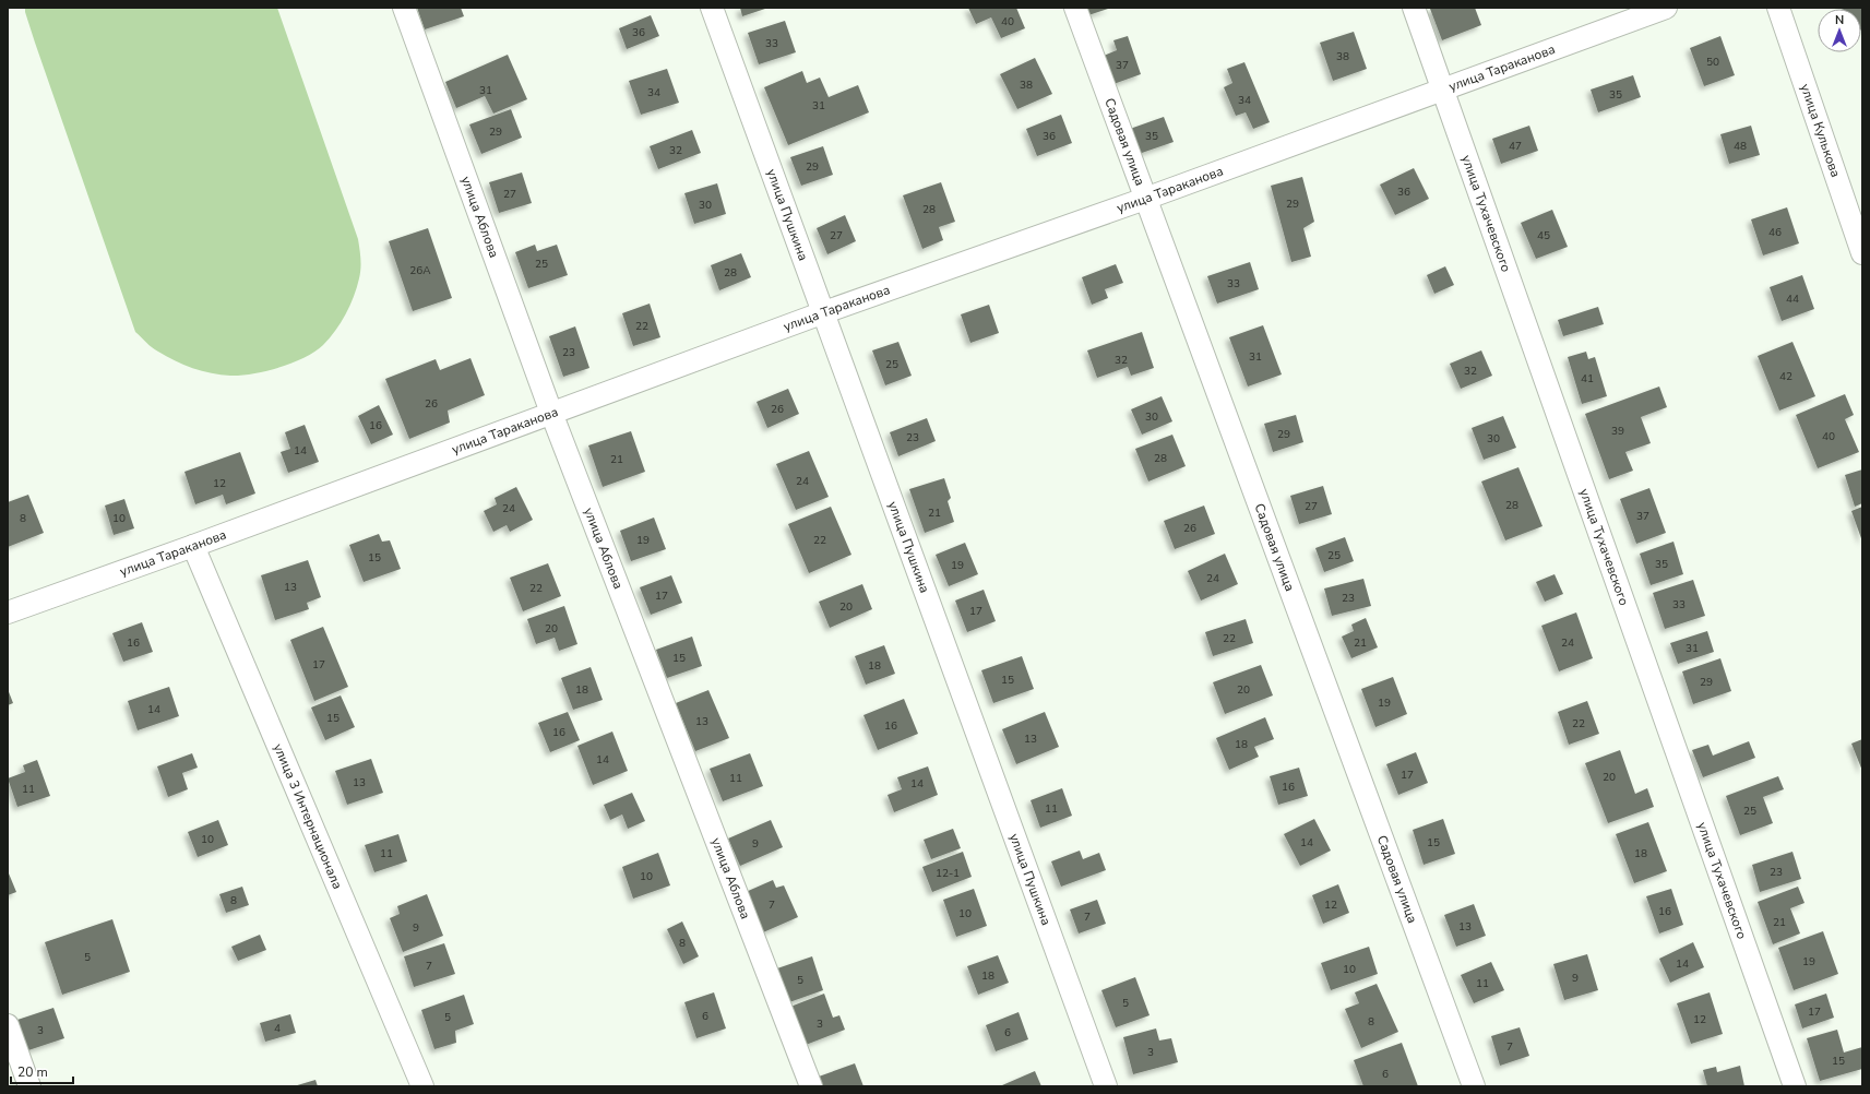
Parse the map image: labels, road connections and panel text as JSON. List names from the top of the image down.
{
  "streets": {
    "street": [
      "улица Тараканова",
      "улица Кулькова",
      "Садовая улица",
      "улица Пушкина",
      "улица Тухачевского",
      "улица Аблова",
      "улица 3 Интернационала"
    ]
  },
  "crossings": [
    ["улица Тараканова", "Садовая улица"],
    ["улица Тараканова", "улица Пушкина"],
    ["улица Тараканова", "улица Тухачевского"],
    ["улица Тараканова", "улица Аблова"],
    ["улица Тараканова", "улица 3 Интернационала"]
  ],
  "house_numbers": [
    "40",
    "36",
    "33",
    "38",
    "50",
    "37",
    "38",
    "31",
    "34",
    "35",
    "34",
    "31",
    "29",
    "36",
    "35",
    "47",
    "48",
    "32",
    "29",
    "36",
    "27",
    "29",
    "30",
    "28",
    "46",
    "27",
    "45",
    "25",
    "26А",
    "28",
    "33",
    "44",
    "22",
    "23",
    "31",
    "32",
    "25",
    "32",
    "42",
    "41",
    "26",
    "26",
    "30",
    "16",
    "39",
    "29",
    "40",
    "23",
    "30",
    "14",
    "28",
    "21",
    "24",
    "12",
    "28",
    "27",
    "24",
    "21",
    "37",
    "8",
    "10",
    "26",
    "19",
    "22",
    "25",
    "15",
    "35",
    "19",
    "24",
    "13",
    "22",
    "17",
    "23",
    "33",
    "20",
    "17",
    "20",
    "22",
    "16",
    "21",
    "24",
    "31",
    "15",
    "17",
    "18",
    "15",
    "29",
    "18",
    "20",
    "19",
    "14",
    "15",
    "13",
    "22",
    "16",
    "16",
    "13",
    "18",
    "14",
    "17",
    "20",
    "11",
    "13",
    "14",
    "16",
    "11",
    "11",
    "25",
    "10",
    "14",
    "15",
    "9",
    "11",
    "18",
    "23",
    "12-1",
    "10",
    "8",
    "7",
    "12",
    "16",
    "10",
    "7",
    "21",
    "13",
    "9",
    "8",
    "5",
    "19",
    "14",
    "7",
    "10",
    "18",
    "9",
    "5",
    "11",
    "5",
    "17",
    "6",
    "5",
    "12",
    "8",
    "3",
    "4",
    "3",
    "6",
    "7",
    "3",
    "15",
    "6"
  ],
  "scale_bar": "20 m",
  "north": "top"
}
